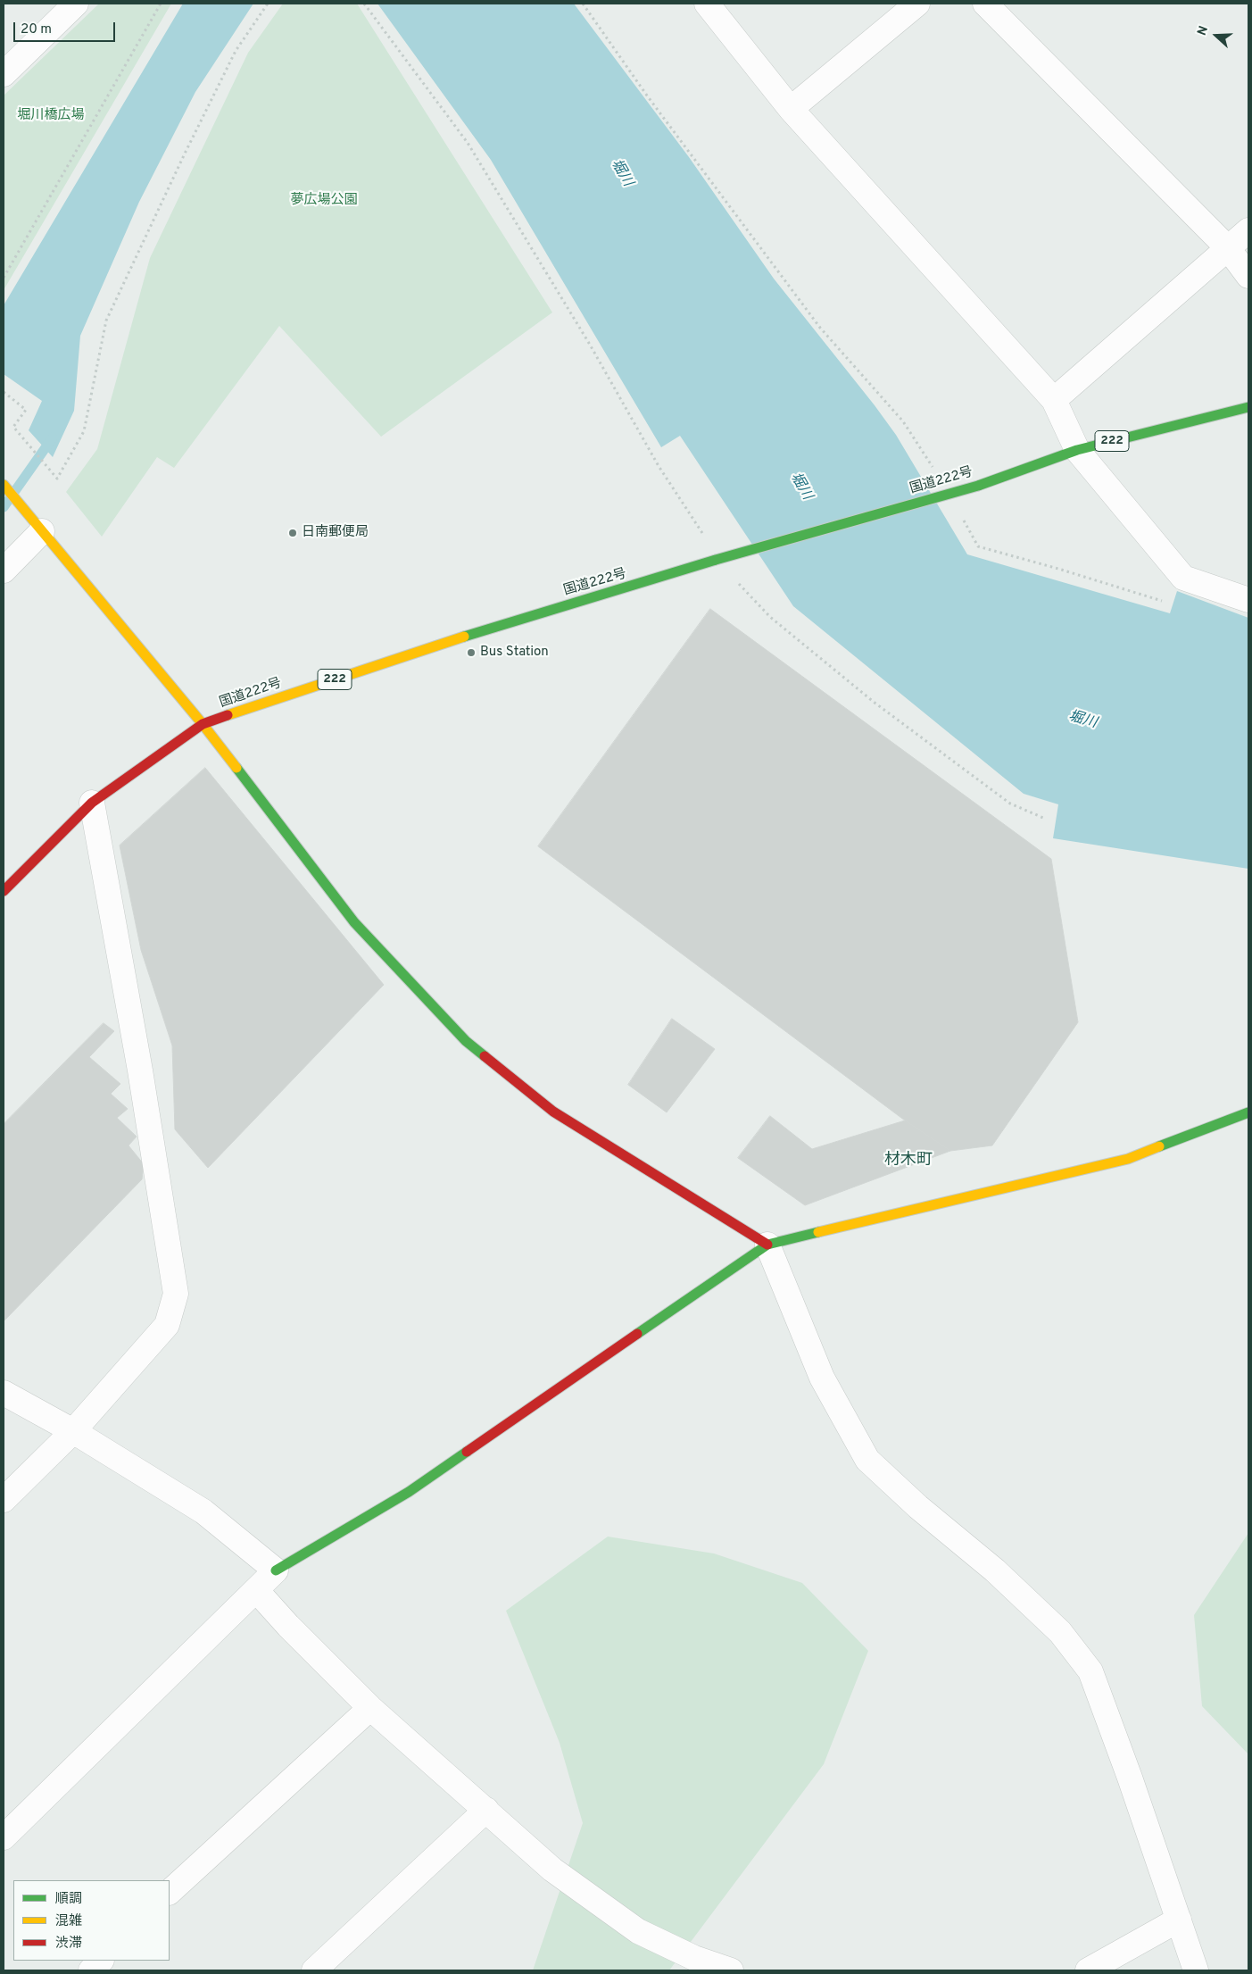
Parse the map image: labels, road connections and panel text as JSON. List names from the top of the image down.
{
  "streets": {
    "main road": ["222", "国道222号"]
  },
  "districts": ["材木町"],
  "water": ["堀川"],
  "parks": ["堀川橋広場", "夢広場公園"],
  "places": ["日南郵便局", "Bus Station"],
  "legend": ["順調", "混雑", "渋滞"],
  "scale_bar": "20 m",
  "north": "left"
}
